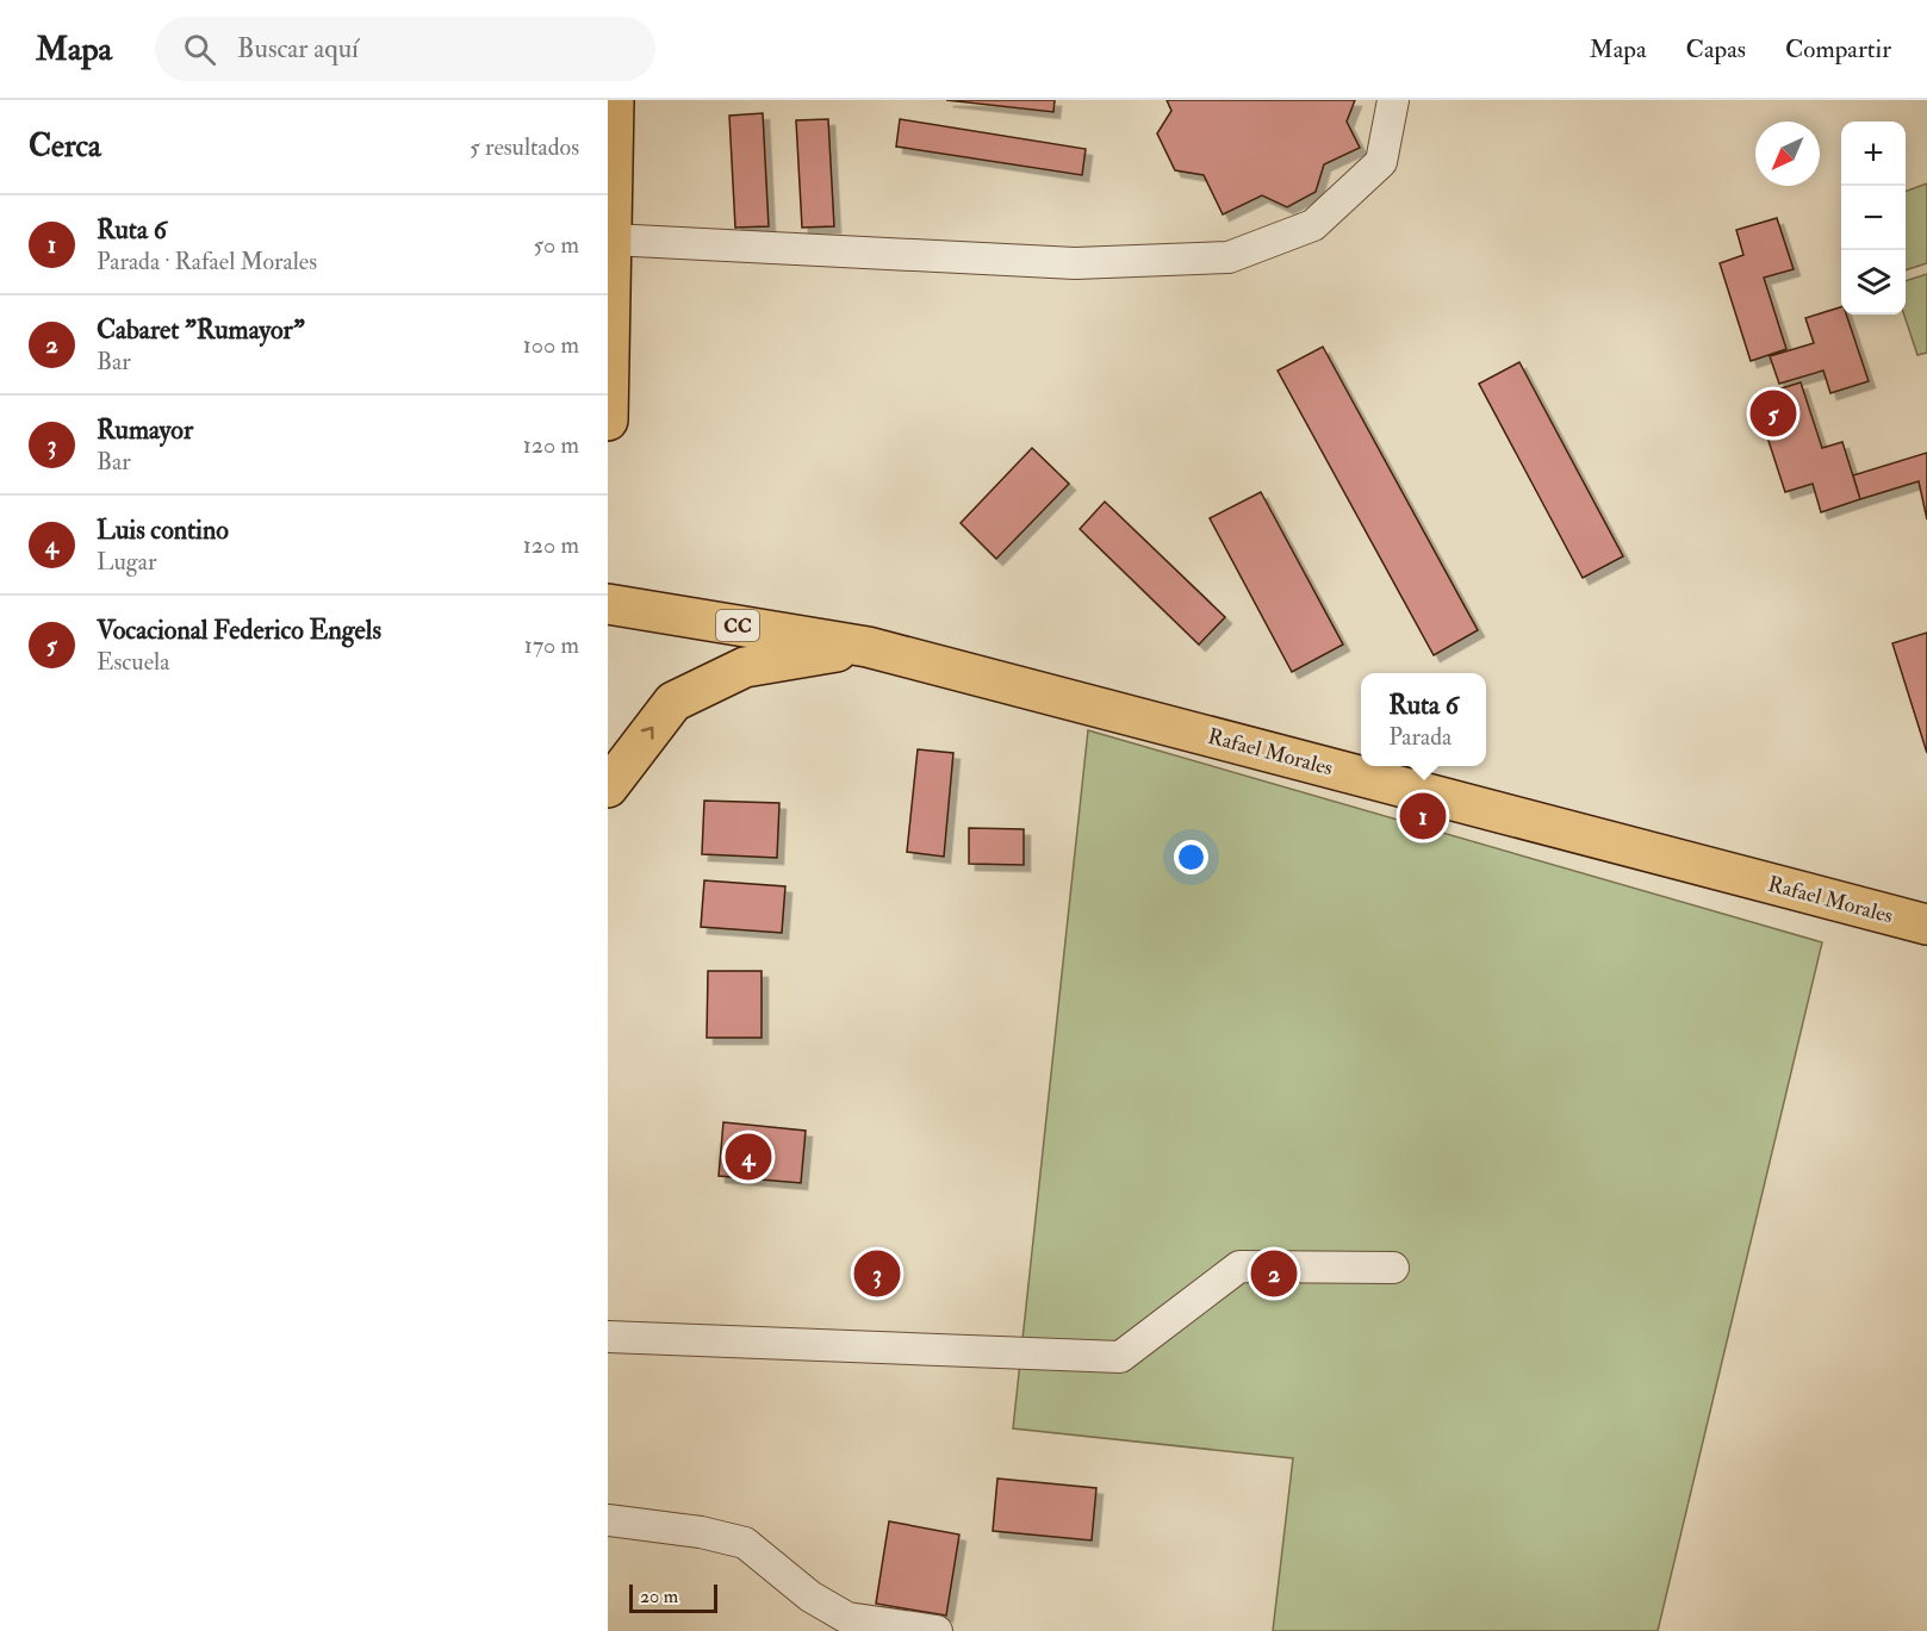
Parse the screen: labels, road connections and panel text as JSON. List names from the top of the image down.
{
  "streets": {
    "main road": ["CC", "Rafael Morales"]
  },
  "scale_bar": "20 m",
  "north": "bottom left",
  "page": {
    "header": "Mapa",
    "search": "Buscar aquí",
    "nav": ["Mapa", "Capas", "Compartir"],
    "heading": ["Cerca", "5 resultados"],
    "map_buttons": ["+", "−"],
    "list": [
      {
        "mark": "1",
        "name": "Ruta 6",
        "note": "Parada · Rafael Morales",
        "value": "50 m"
      },
      {
        "mark": "2",
        "name": "Cabaret \"Rumayor\"",
        "note": "Bar",
        "value": "100 m"
      },
      {
        "mark": "3",
        "name": "Rumayor",
        "note": "Bar",
        "value": "120 m"
      },
      {
        "mark": "4",
        "name": "Luis contino",
        "note": "Lugar",
        "value": "120 m"
      },
      {
        "mark": "5",
        "name": "Vocacional Federico Engels",
        "note": "Escuela",
        "value": "170 m"
      }
    ],
    "pins": [
      "5",
      "1",
      "4",
      "2",
      "3"
    ],
    "popup": ["Ruta 6", "Parada"],
    "scale": "20 m"
  }
}
